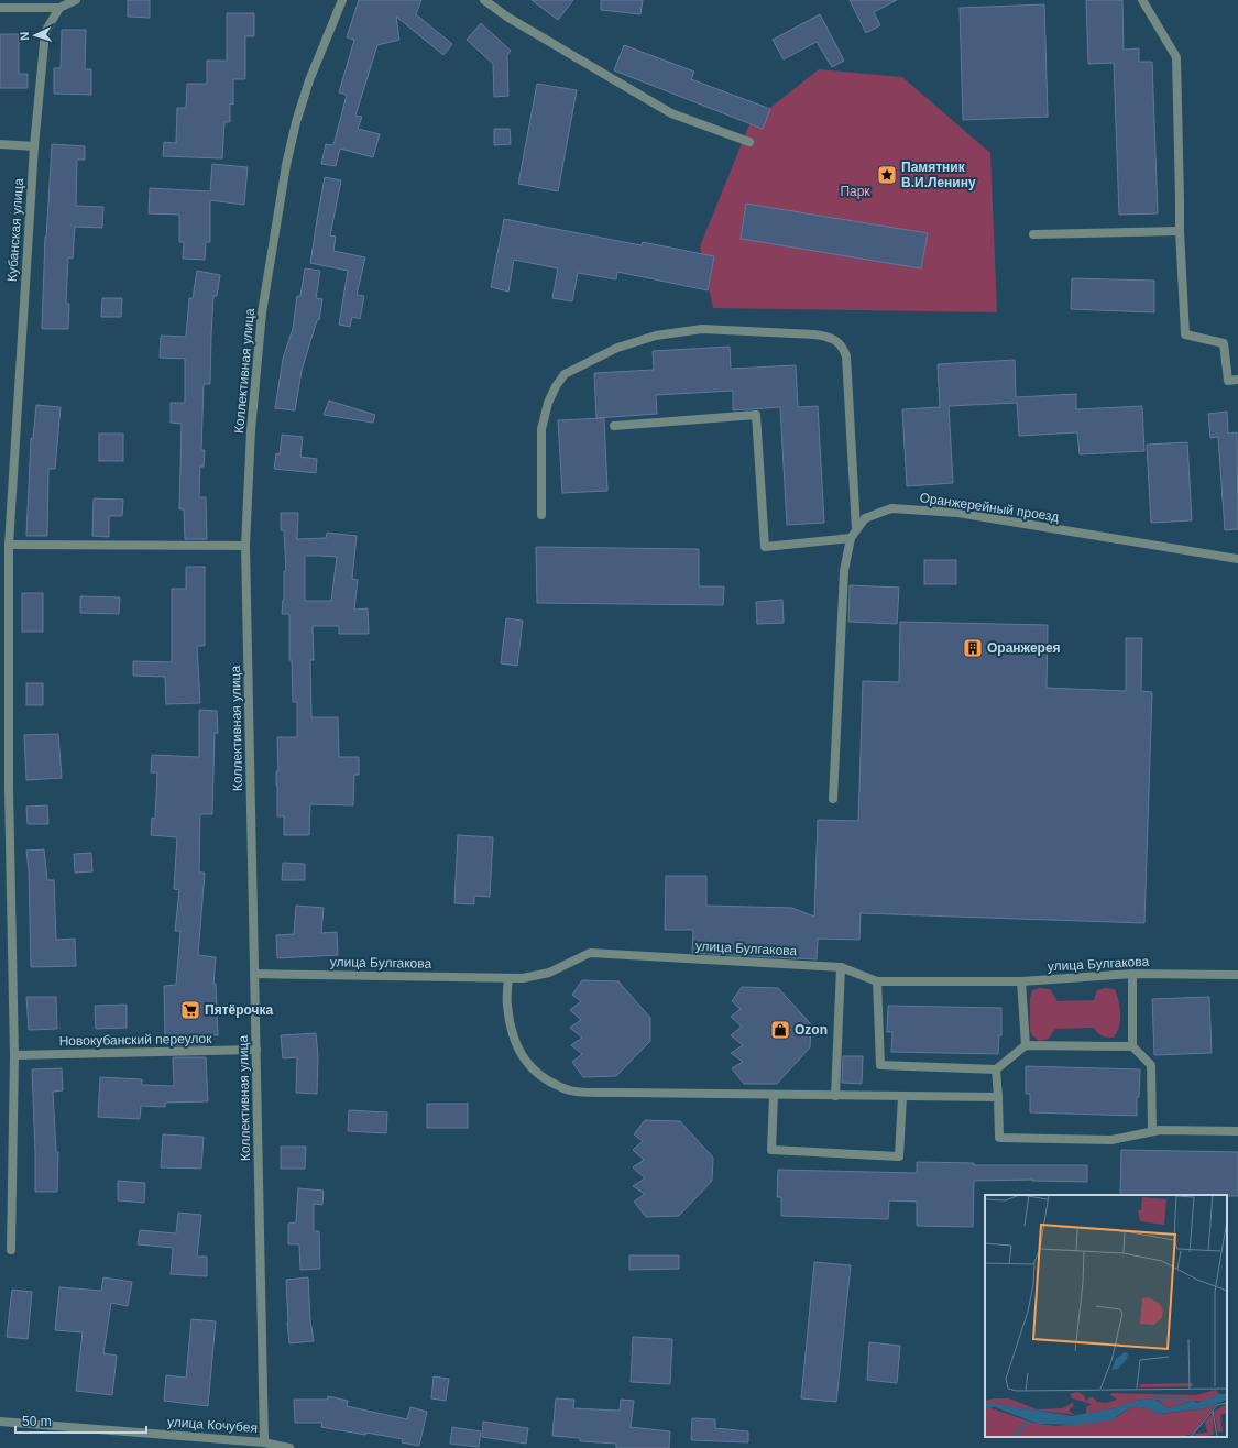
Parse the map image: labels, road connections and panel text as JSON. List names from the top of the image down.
{
  "streets": {
    "street": [
      "Кубанская улица",
      "Коллективная улица",
      "Оранжерейный проезд",
      "улица Булгакова",
      "Новокубанский переулок",
      "улица Кочубея"
    ]
  },
  "crossings": [
    ["Кубанская улица", "Новокубанский переулок"],
    ["Коллективная улица", "улица Булгакова"],
    ["Коллективная улица", "Новокубанский переулок"],
    ["Коллективная улица", "улица Кочубея"]
  ],
  "parks": ["Парк"],
  "places": {
    "place": ["Памятник В.И.Ленину"],
    "building": ["Оранжерея"],
    "supermarket": ["Пятёрочка"],
    "shop": ["Ozon"]
  },
  "scale_bar": "50 m",
  "north": "left"
}
